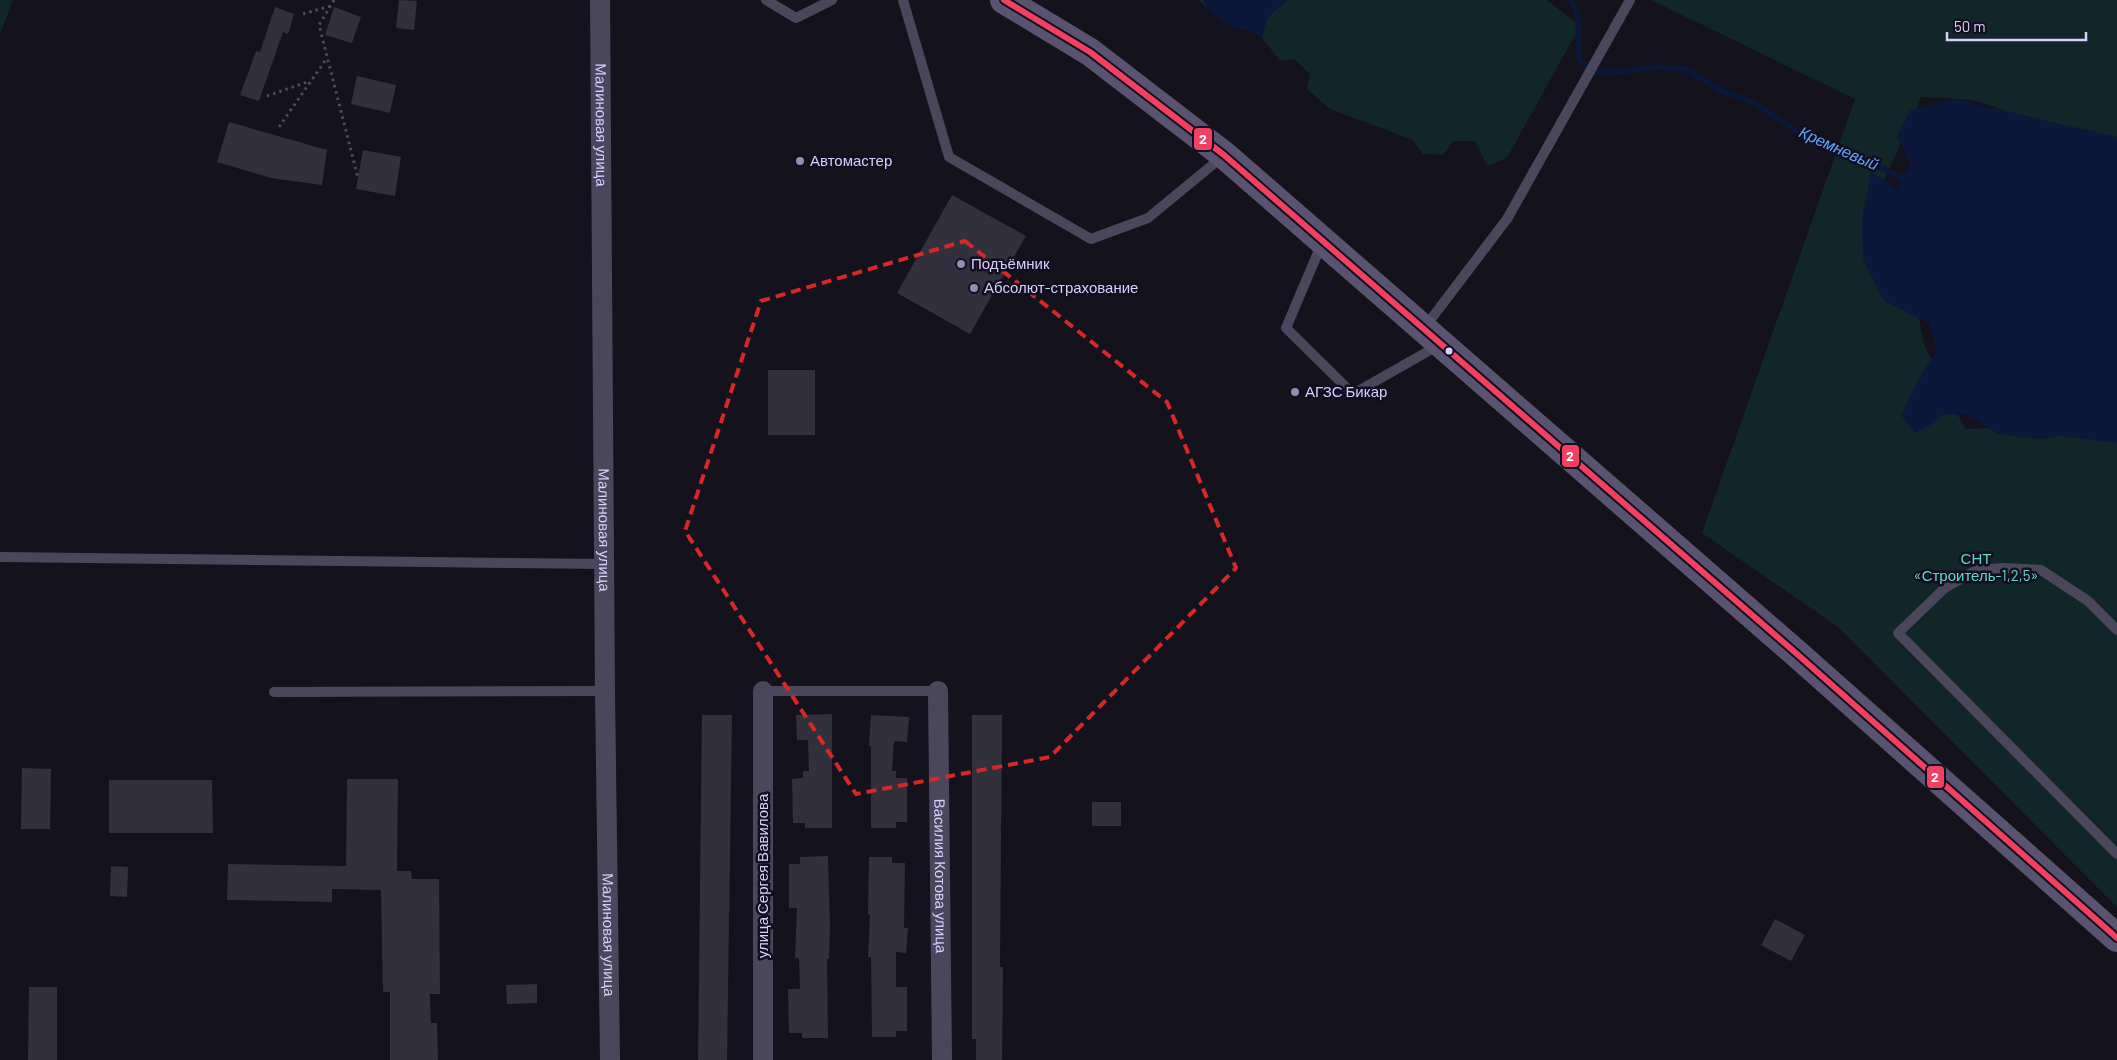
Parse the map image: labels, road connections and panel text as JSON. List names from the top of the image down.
{
  "streets": {
    "street": ["Малиновая улица", "улица Сергея Вавилова", "Василия Котова улица"]
  },
  "water": ["Кремневый"],
  "parks": ["СНТ «Строитель-1,2,5»"],
  "places": [
    "Автомастер",
    "Подъёмник",
    "Абсолют-страхование",
    "АГЗС Бикар"
  ],
  "lines": ["transit line 2"],
  "scale_bar": "50 m"
}
